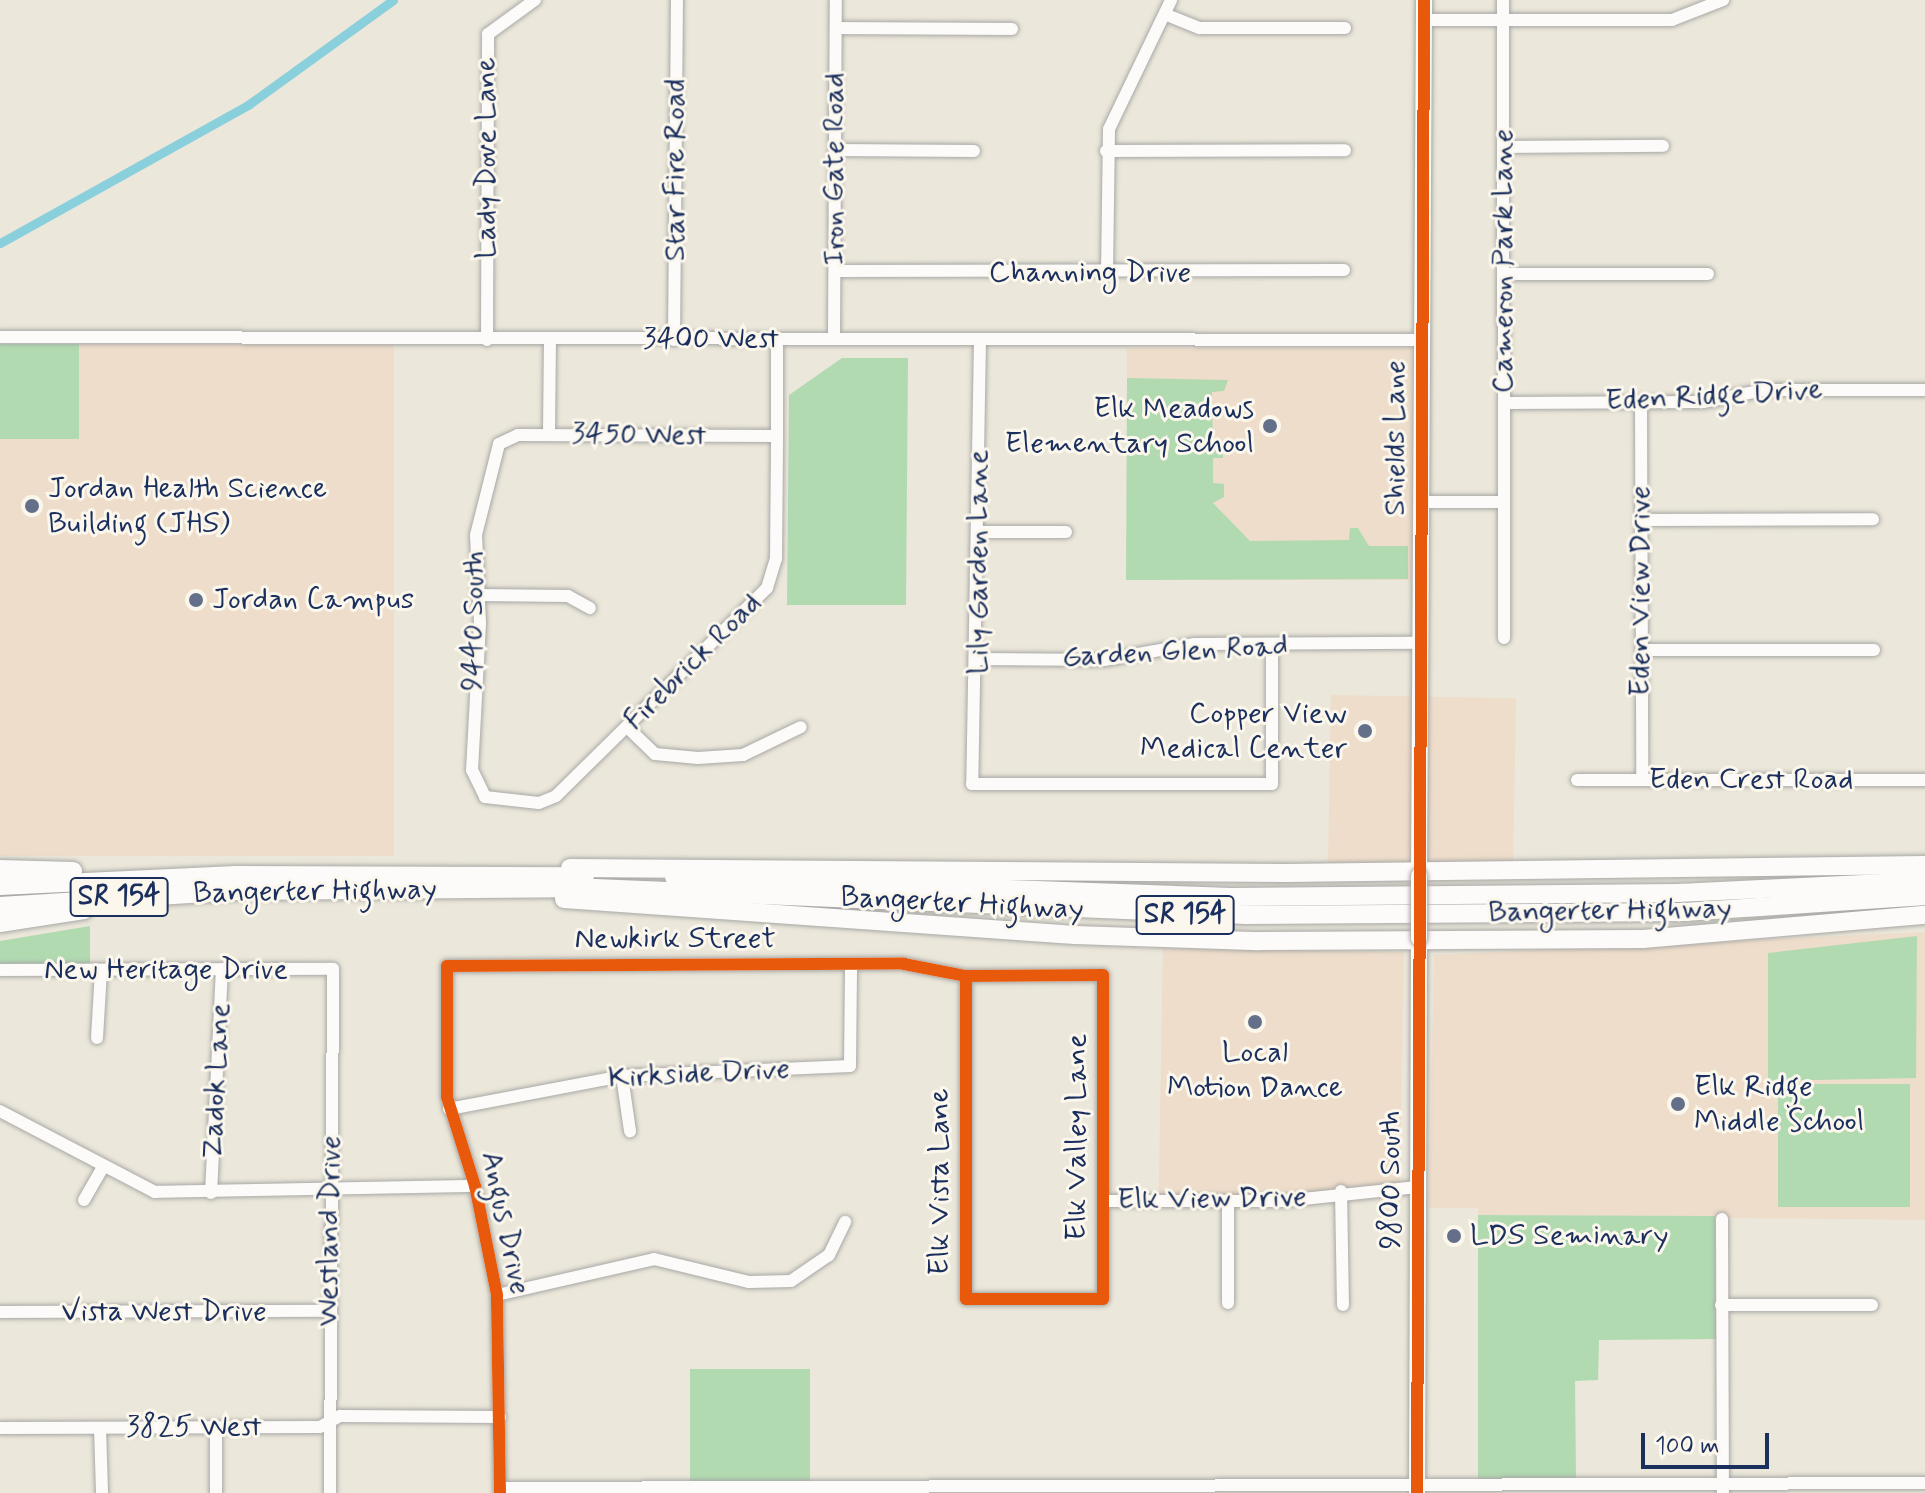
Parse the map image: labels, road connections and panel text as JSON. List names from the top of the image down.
{
  "streets": {
    "highway": ["Bangerter Highway", "SR 154"],
    "main road": ["Shields Lane", "9800 South"],
    "street": [
      "Lady Dove Lane",
      "Iron Gate Road",
      "Star Fire Road",
      "Cameron Park Lane",
      "Channing Drive",
      "3400 West",
      "Eden Ridge Drive",
      "3450 West",
      "Lily Garden Lane",
      "Eden View Drive",
      "9440 South",
      "Garden Glen Road",
      "Firebrick Road",
      "Eden Crest Road",
      "Newkirk Street",
      "New Heritage Drive",
      "Kirkside Drive",
      "Zadok Lane",
      "Elk Valley Lane",
      "Elk Vista Lane",
      "Elk View Drive",
      "Angus Drive",
      "Westland Drive",
      "Vista West Drive",
      "3825 West"
    ]
  },
  "crossings": [
    ["Lady Dove Lane", "3400 West"],
    ["Iron Gate Road", "Channing Drive"],
    ["Iron Gate Road", "3400 West"],
    ["Star Fire Road", "3400 West"],
    ["Cameron Park Lane", "Eden Ridge Drive"],
    ["3400 West", "Shields Lane"],
    ["3400 West", "Lily Garden Lane"],
    ["3400 West", "Firebrick Road"],
    ["Eden Ridge Drive", "Eden View Drive"],
    ["3450 West", "9440 South"],
    ["3450 West", "Firebrick Road"],
    ["Shields Lane", "Garden Glen Road"],
    ["Shields Lane", "9800 South"],
    ["Lily Garden Lane", "Garden Glen Road"],
    ["Eden View Drive", "Eden Crest Road"],
    ["9440 South", "Firebrick Road"],
    ["Newkirk Street", "Kirkside Drive"],
    ["Newkirk Street", "Elk Valley Lane"],
    ["Newkirk Street", "Elk Vista Lane"],
    ["Newkirk Street", "Angus Drive"],
    ["New Heritage Drive", "Zadok Lane"],
    ["New Heritage Drive", "Westland Drive"],
    ["Kirkside Drive", "Angus Drive"],
    ["Elk Valley Lane", "Elk Vista Lane"],
    ["Elk Valley Lane", "Elk View Drive"],
    ["9800 South", "Elk View Drive"],
    ["Angus Drive", "3825 West"],
    ["Westland Drive", "Vista West Drive"],
    ["Westland Drive", "3825 West"]
  ],
  "places": [
    "Elk Meadows Elementary School",
    "Jordan Health Science Building (JHS)",
    "Jordan Campus",
    "Copper View Medical Center",
    "Local Motion Dance",
    "Elk Ridge Middle School",
    "LDS Seminary"
  ],
  "scale_bar": "100 m"
}
